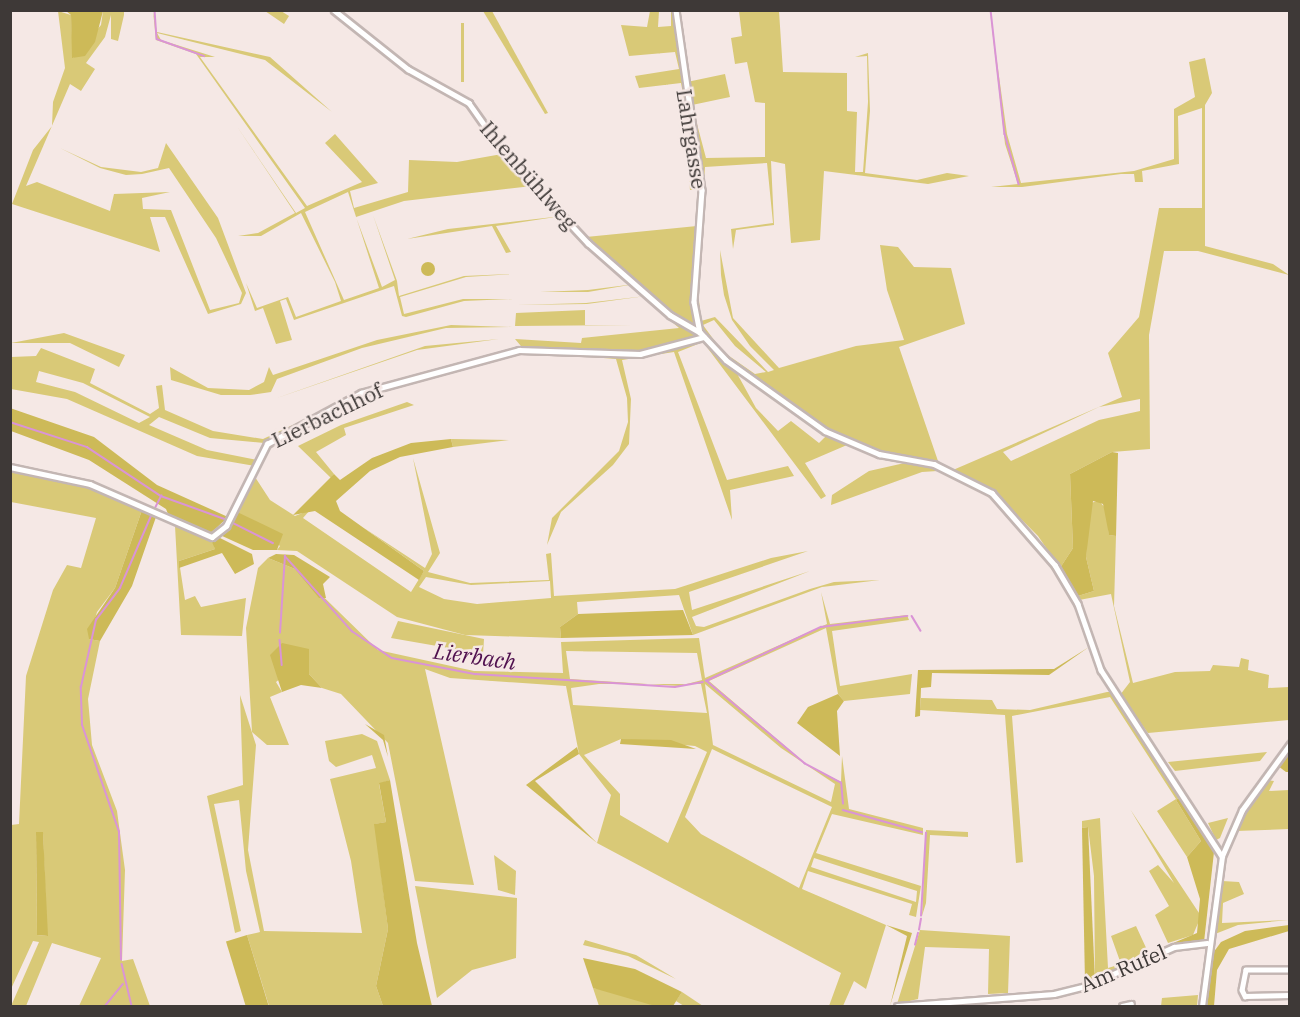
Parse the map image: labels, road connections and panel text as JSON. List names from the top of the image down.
{
  "streets": {
    "street": [
      "Lahrgasse",
      "Ihlenbühlweg",
      "Lierbachhof",
      "Am Rufel"
    ]
  },
  "crossings": [
    ["Lahrgasse", "Ihlenbühlweg"],
    ["Lahrgasse", "Lierbachhof"],
    ["Ihlenbühlweg", "Lierbachhof"]
  ],
  "water": ["Lierbach"]
}
